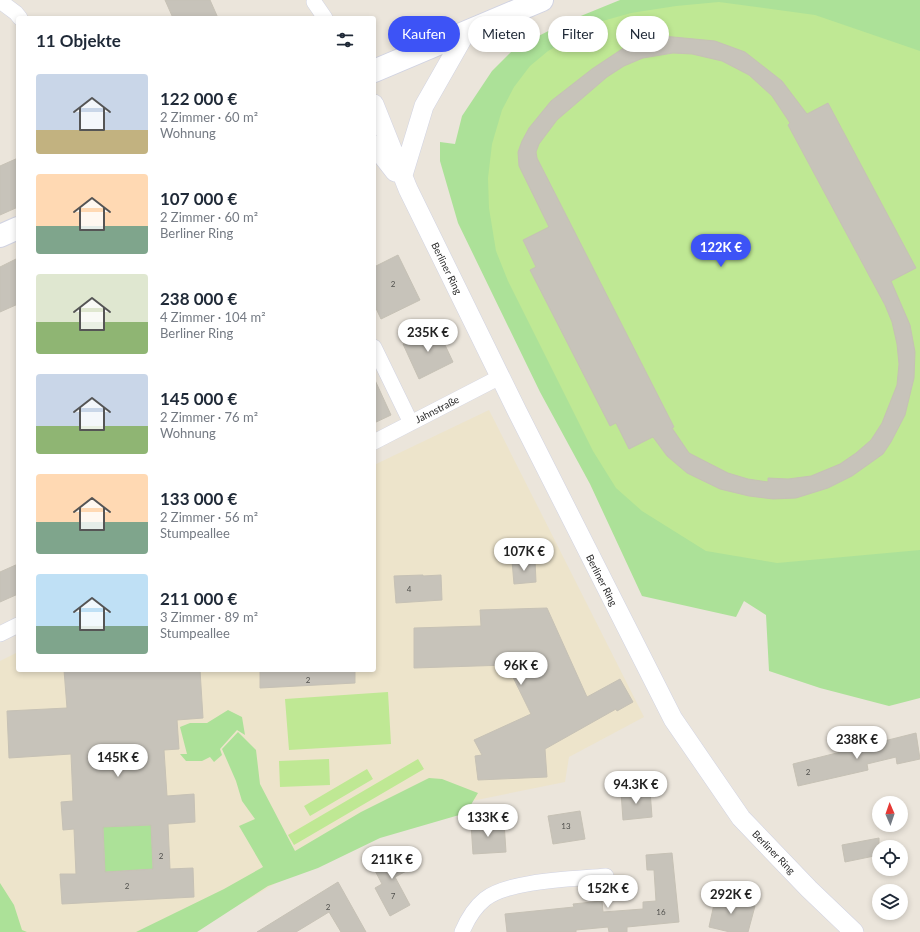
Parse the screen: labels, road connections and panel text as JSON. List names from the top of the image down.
{
  "streets": {
    "street": ["Berliner Ring", "Jahnstraße"]
  },
  "crossings": [
    ["Berliner Ring", "Jahnstraße"]
  ],
  "house_numbers": [
    "2",
    "4",
    "2",
    "2",
    "13",
    "2",
    "2",
    "7",
    "2",
    "16"
  ],
  "north": "top",
  "page": {
    "chip": [
      "Kaufen",
      "Mieten",
      "Filter",
      "Neu"
    ],
    "heading": "11 Objekte",
    "list": [
      {
        "name": "122 000 €",
        "note": "2 Zimmer · 60 m² · Wohnung"
      },
      {
        "name": "107 000 €",
        "note": "2 Zimmer · 60 m² · Berliner Ring"
      },
      {
        "name": "238 000 €",
        "note": "4 Zimmer · 104 m² · Berliner Ring"
      },
      {
        "name": "145 000 €",
        "note": "2 Zimmer · 76 m² · Wohnung"
      },
      {
        "name": "133 000 €",
        "note": "2 Zimmer · 56 m² · Stumpeallee"
      },
      {
        "name": "211 000 €",
        "note": "3 Zimmer · 89 m² · Stumpeallee"
      }
    ],
    "price": [
      "122K €",
      "235K €",
      "107K €",
      "96K €",
      "238K €",
      "145K €",
      "94.3K €",
      "133K €",
      "211K €",
      "152K €",
      "292K €"
    ]
  }
}
